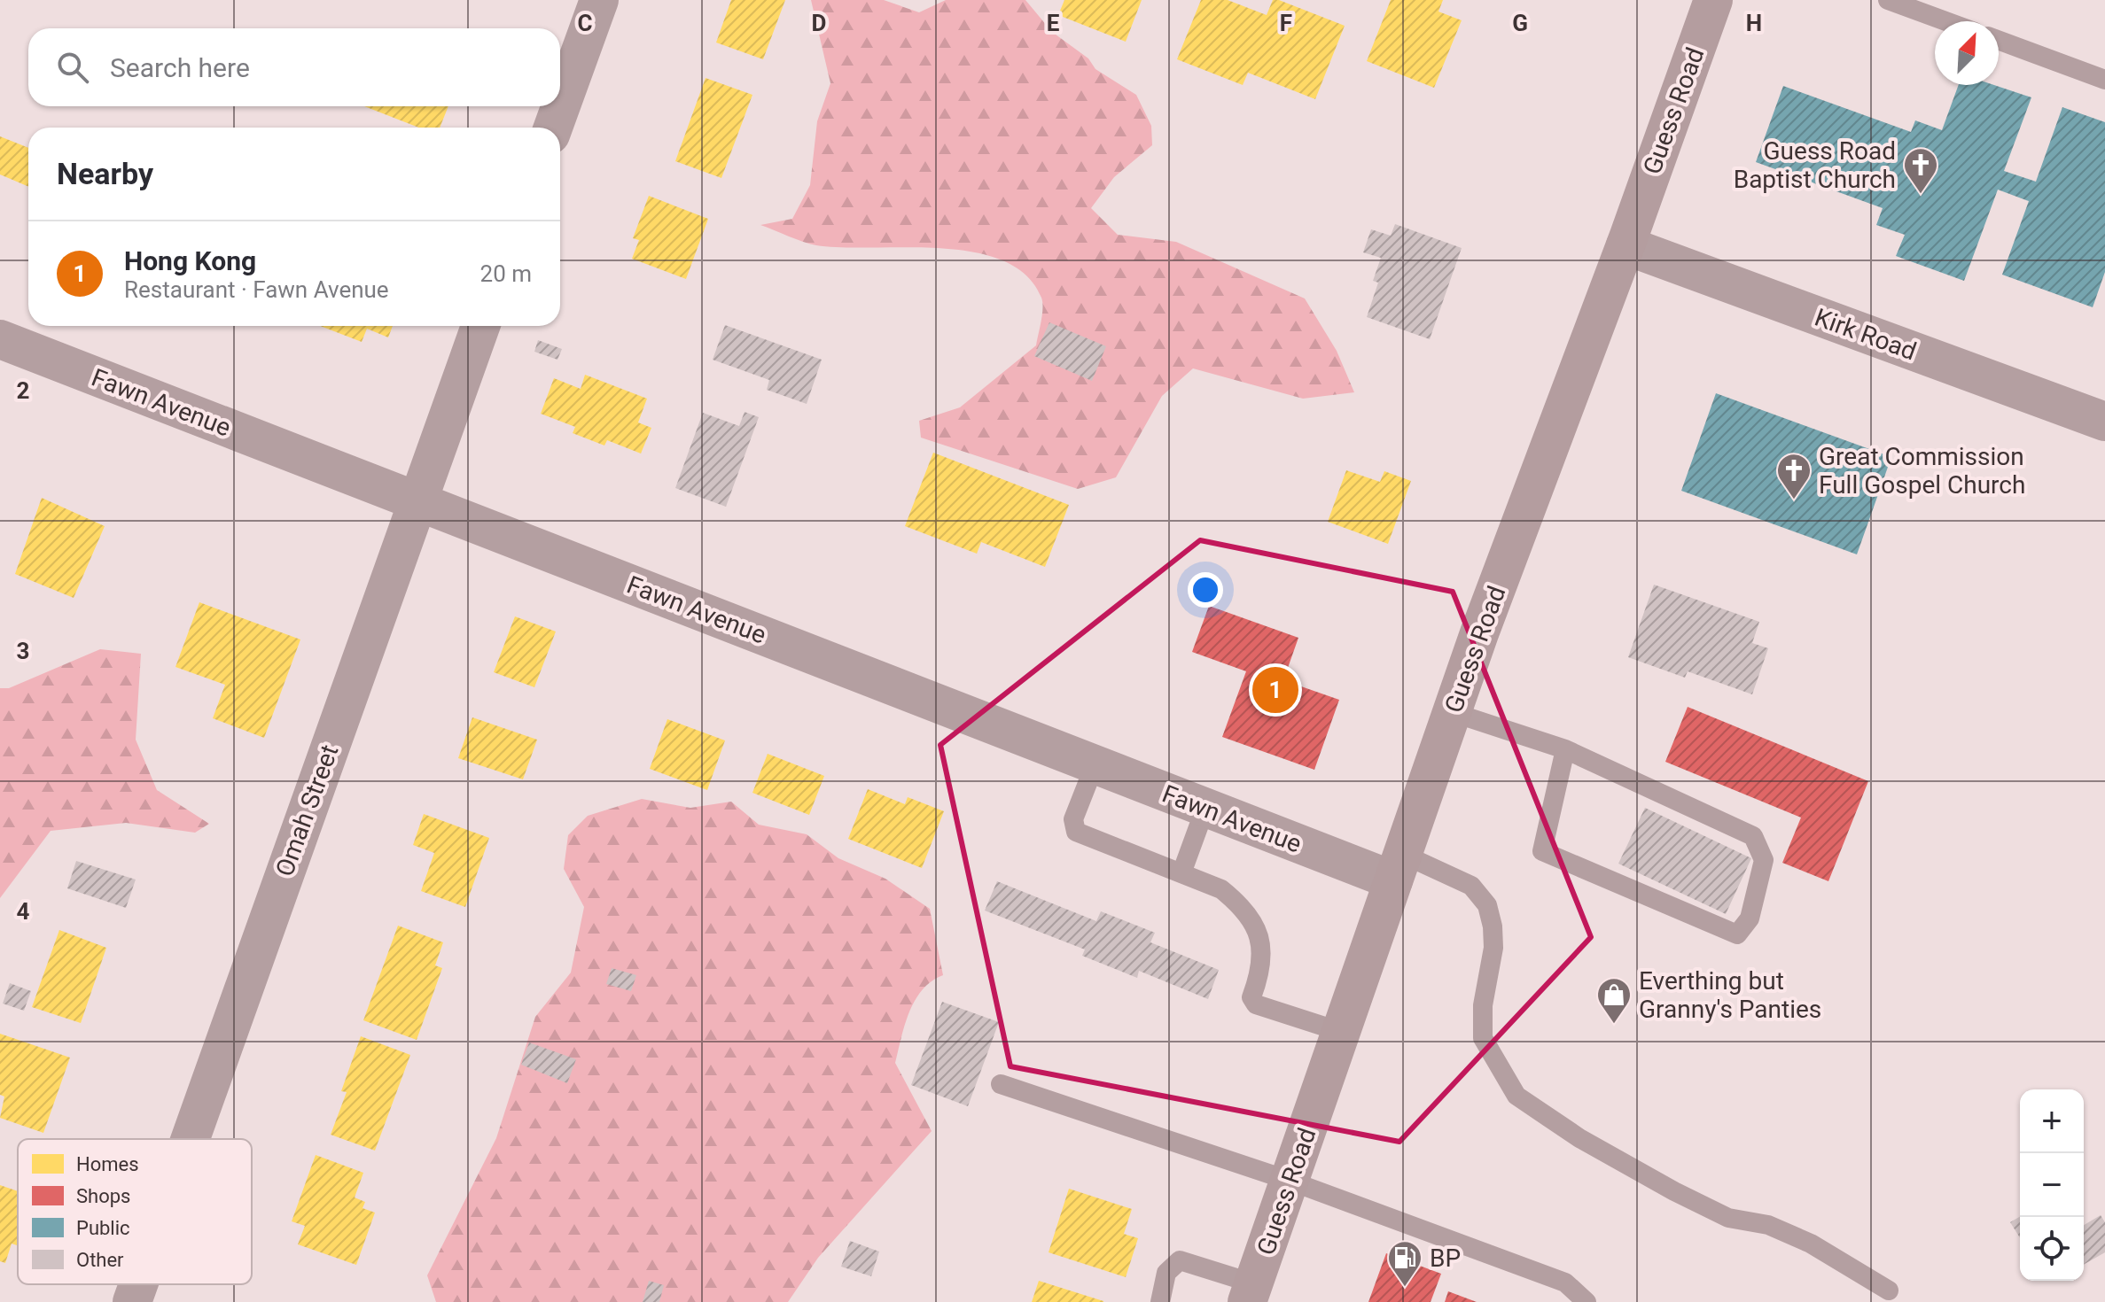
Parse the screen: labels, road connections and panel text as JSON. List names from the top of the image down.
{
  "streets": {
    "main road": ["Guess Road"],
    "street": ["Kirk Road", "Fawn Avenue", "Omah Street"]
  },
  "crossings": [
    ["Guess Road", "Kirk Road"],
    ["Guess Road", "Fawn Avenue"],
    ["Fawn Avenue", "Omah Street"]
  ],
  "places": {
    "church": ["Guess Road Baptist Church", "Great Commission Full Gospel Church"],
    "shop": ["Everthing but Granny's Panties"],
    "fuel station": ["BP"]
  },
  "legend": [
    "Homes",
    "Shops",
    "Public",
    "Other"
  ],
  "north": "top right",
  "page": {
    "search": "Search here",
    "heading": "Nearby",
    "list": [
      {
        "mark": "1",
        "name": "Hong Kong",
        "note": "Restaurant · Fawn Avenue",
        "value": "20 m"
      }
    ],
    "pins": "1",
    "map_buttons": ["+", "−"]
  },
  "grid": {
    "columns": [
      "C",
      "D",
      "E",
      "F",
      "G",
      "H"
    ],
    "rows": ["2", "3", "4"]
  }
}
